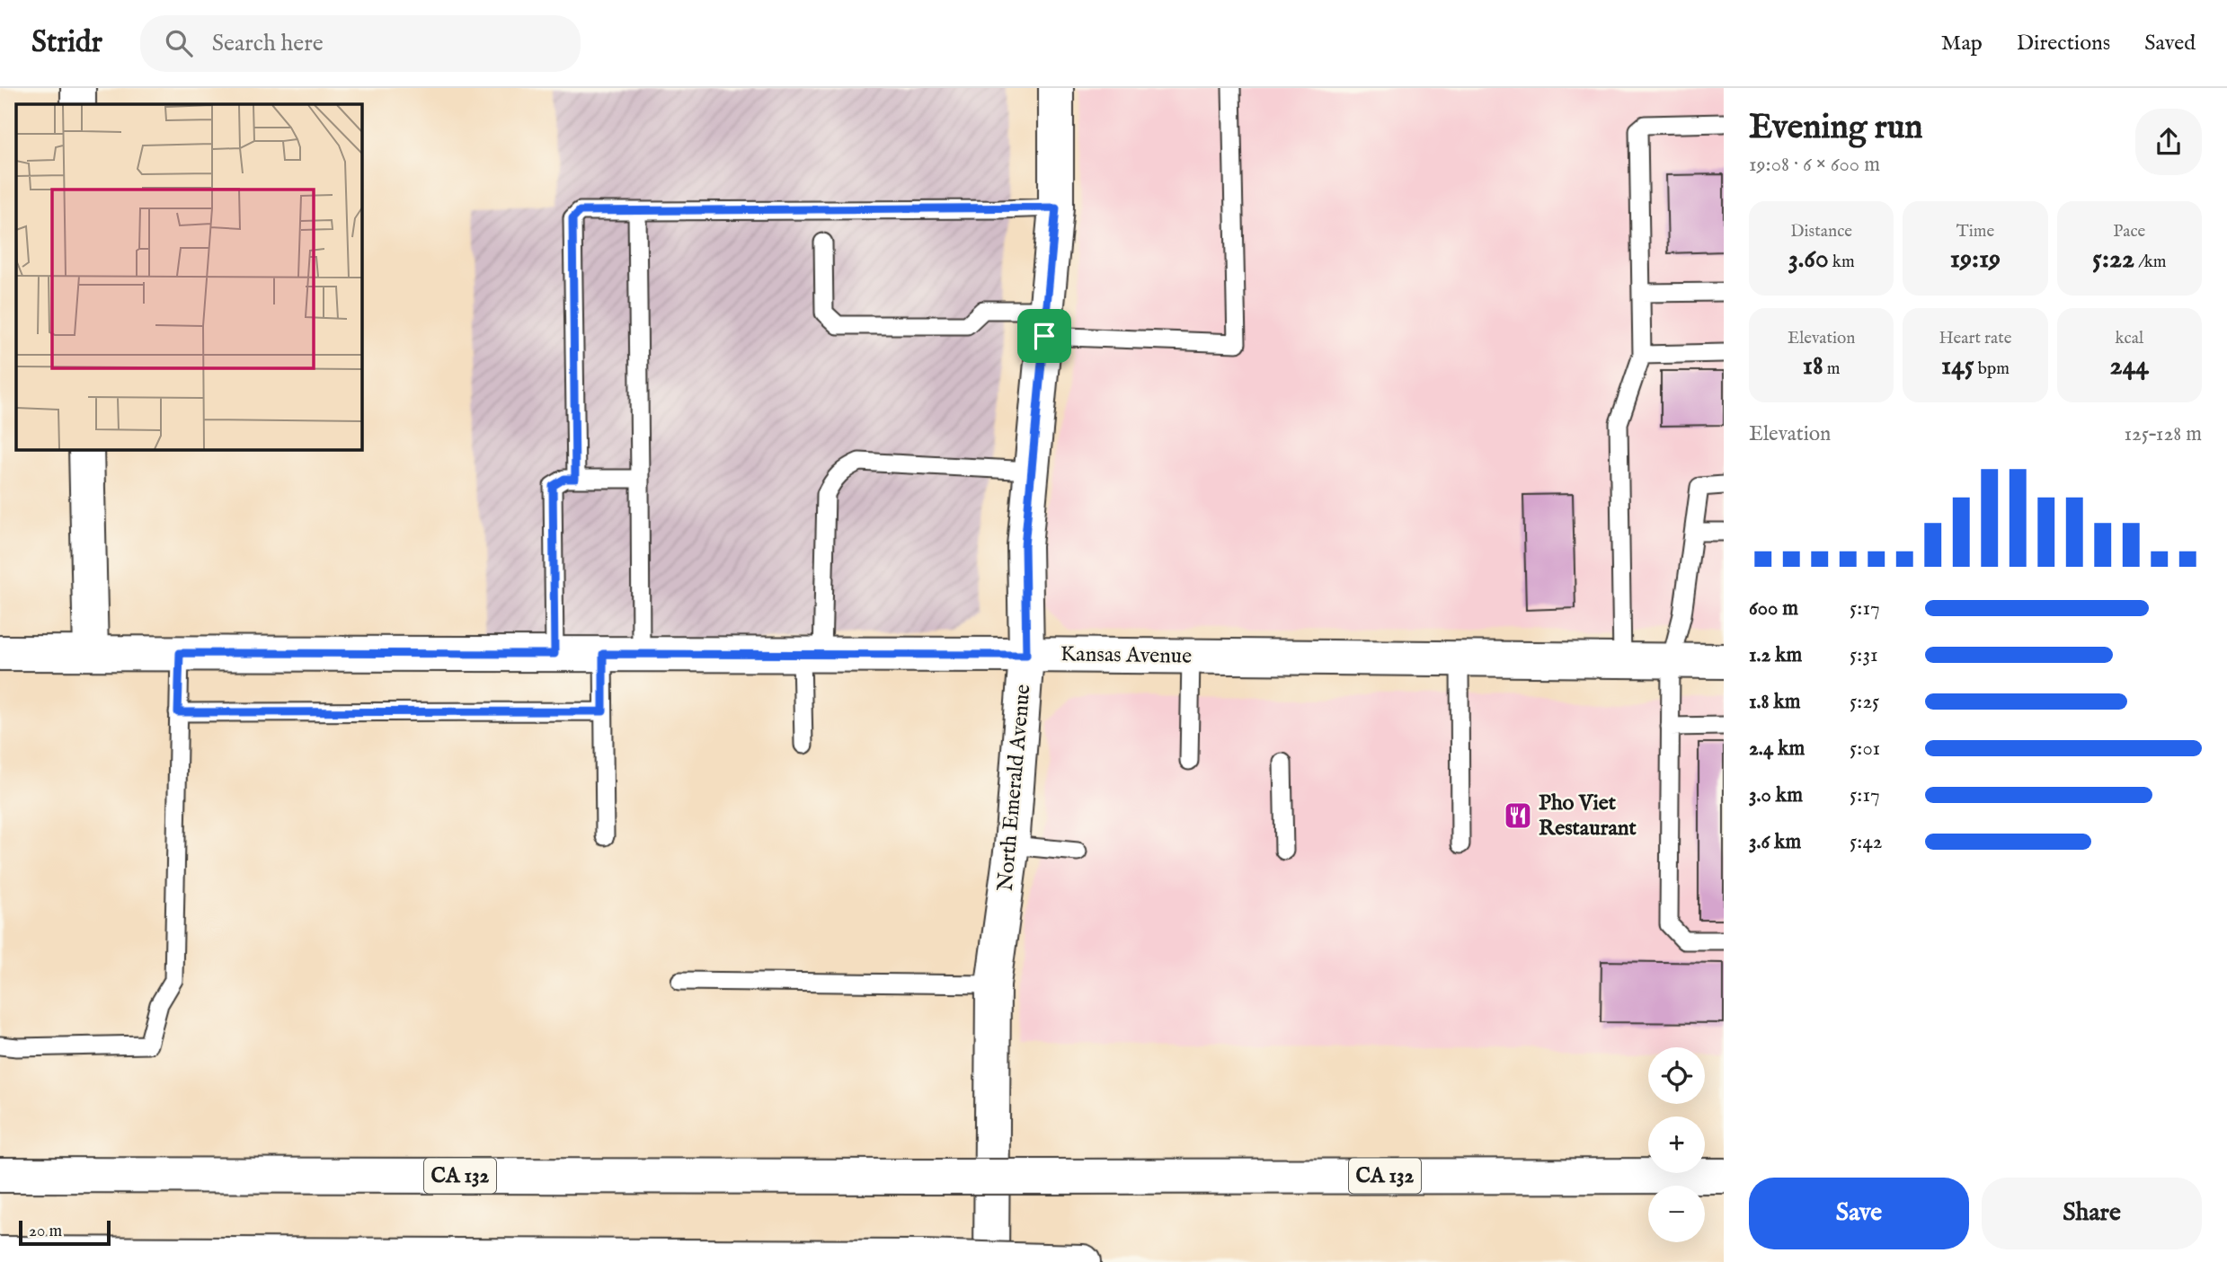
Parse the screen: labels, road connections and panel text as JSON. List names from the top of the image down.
{
  "streets": {
    "main road": ["Kansas Avenue", "North Emerald Avenue", "CA 132"]
  },
  "crossings": [
    ["Kansas Avenue", "North Emerald Avenue"]
  ],
  "places": {
    "restaurant": ["Pho Viet Restaurant"]
  },
  "scale_bar": "20 m",
  "page": {
    "header": "Stridr",
    "search": "Search here",
    "nav": ["Map", "Directions", "Saved"],
    "heading": ["Evening run", "19:08 · 6 × 600 m"],
    "stats": [
      ["Distance", "3.60 km"],
      ["Time", "19:19"],
      ["Pace", "5:22 /km"],
      ["Elevation", "18 m"],
      ["Heart rate", "145 bpm"],
      ["kcal", "244"]
    ],
    "chart": ["Elevation", "125–128 m"],
    "list": [
      {
        "name": "600 m",
        "note": "5:17"
      },
      {
        "name": "1.2 km",
        "note": "5:31"
      },
      {
        "name": "1.8 km",
        "note": "5:25"
      },
      {
        "name": "2.4 km",
        "note": "5:01"
      },
      {
        "name": "3.0 km",
        "note": "5:17"
      },
      {
        "name": "3.6 km",
        "note": "5:42"
      }
    ],
    "map_buttons": ["+", "−"],
    "buttons": ["Save", "Share"],
    "scale": "20 m"
  }
}
